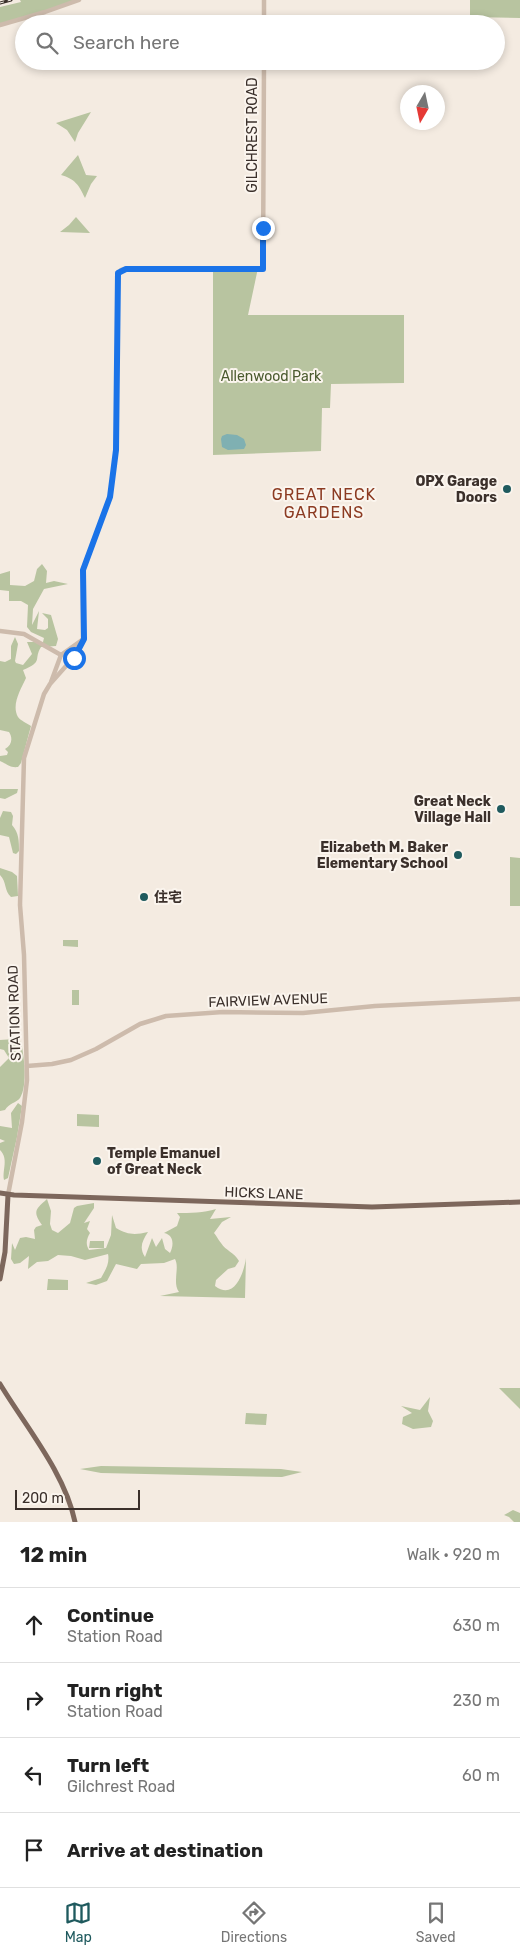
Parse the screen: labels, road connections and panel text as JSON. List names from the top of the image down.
{
  "streets": {
    "main road": ["HICKS LANE"],
    "street": ["GILCHREST ROAD", "FAIRVIEW AVENUE", "STATION ROAD"]
  },
  "crossings": [
    ["GILCHREST ROAD", "STATION ROAD"],
    ["FAIRVIEW AVENUE", "STATION ROAD"],
    ["STATION ROAD", "HICKS LANE"]
  ],
  "districts": ["GREAT NECK GARDENS"],
  "parks": ["Allenwood Park"],
  "places": [
    "OPX Garage Doors",
    "Great Neck Village Hall",
    "Elizabeth M. Baker Elementary School",
    "住宅",
    "Temple Emanuel of Great Neck"
  ],
  "scale_bar": "200 m",
  "north": "bottom",
  "page": {
    "search": "Search here",
    "scale": "200 m",
    "heading": ["12 min", "Walk · 920 m"],
    "list": [
      ["Continue", "Station Road", "630 m"],
      ["Turn right", "Station Road", "230 m"],
      ["Turn left", "Gilchrest Road", "60 m"],
      "Arrive at destination"
    ],
    "nav": ["Map", "Directions", "Saved"]
  }
}
